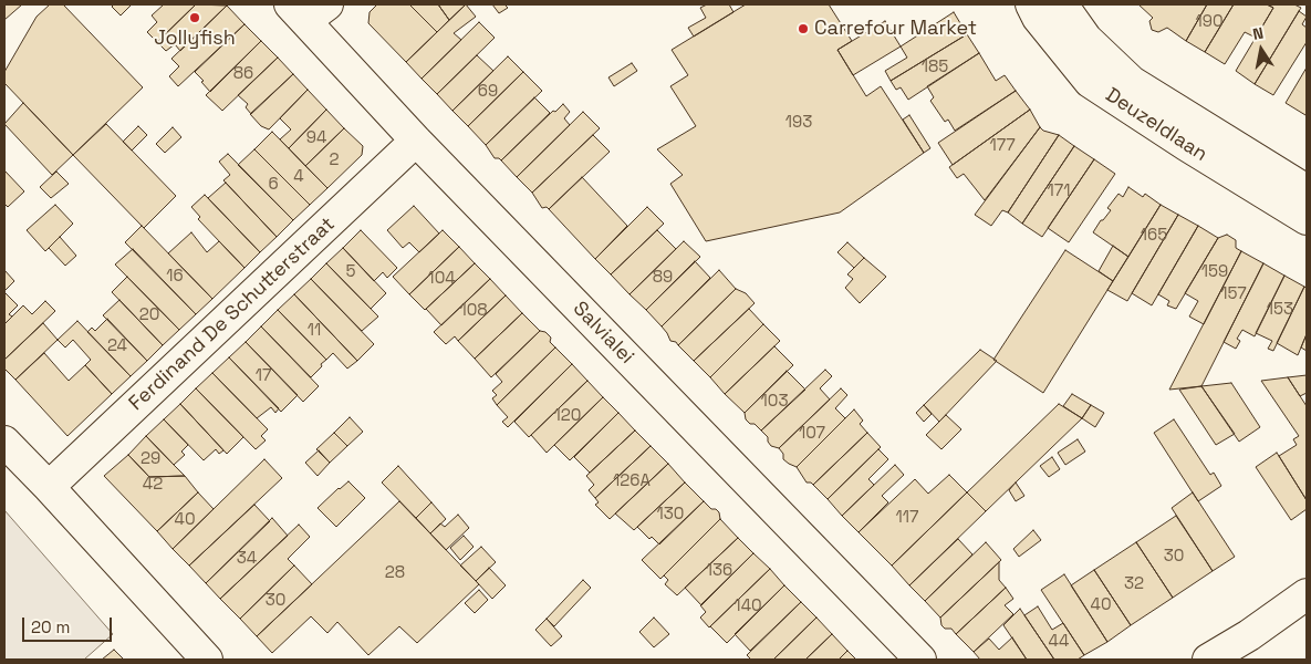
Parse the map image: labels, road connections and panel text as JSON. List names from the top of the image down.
{
  "streets": {
    "street": ["Deuzeldlaan", "Ferdinand De Schutterstraat", "Salvialei"]
  },
  "crossings": [
    ["Ferdinand De Schutterstraat", "Salvialei"]
  ],
  "places": ["Jollyfish", "Carrefour Market"],
  "house_numbers": [
    "190",
    "185",
    "86",
    "69",
    "193",
    "94",
    "177",
    "2",
    "4",
    "6",
    "171",
    "165",
    "5",
    "159",
    "16",
    "89",
    "104",
    "157",
    "153",
    "108",
    "20",
    "11",
    "24",
    "17",
    "103",
    "120",
    "107",
    "29",
    "126A",
    "42",
    "130",
    "117",
    "40",
    "30",
    "34",
    "136",
    "28",
    "32",
    "30",
    "40",
    "140",
    "44"
  ],
  "scale_bar": "20 m",
  "north": "top"
}
